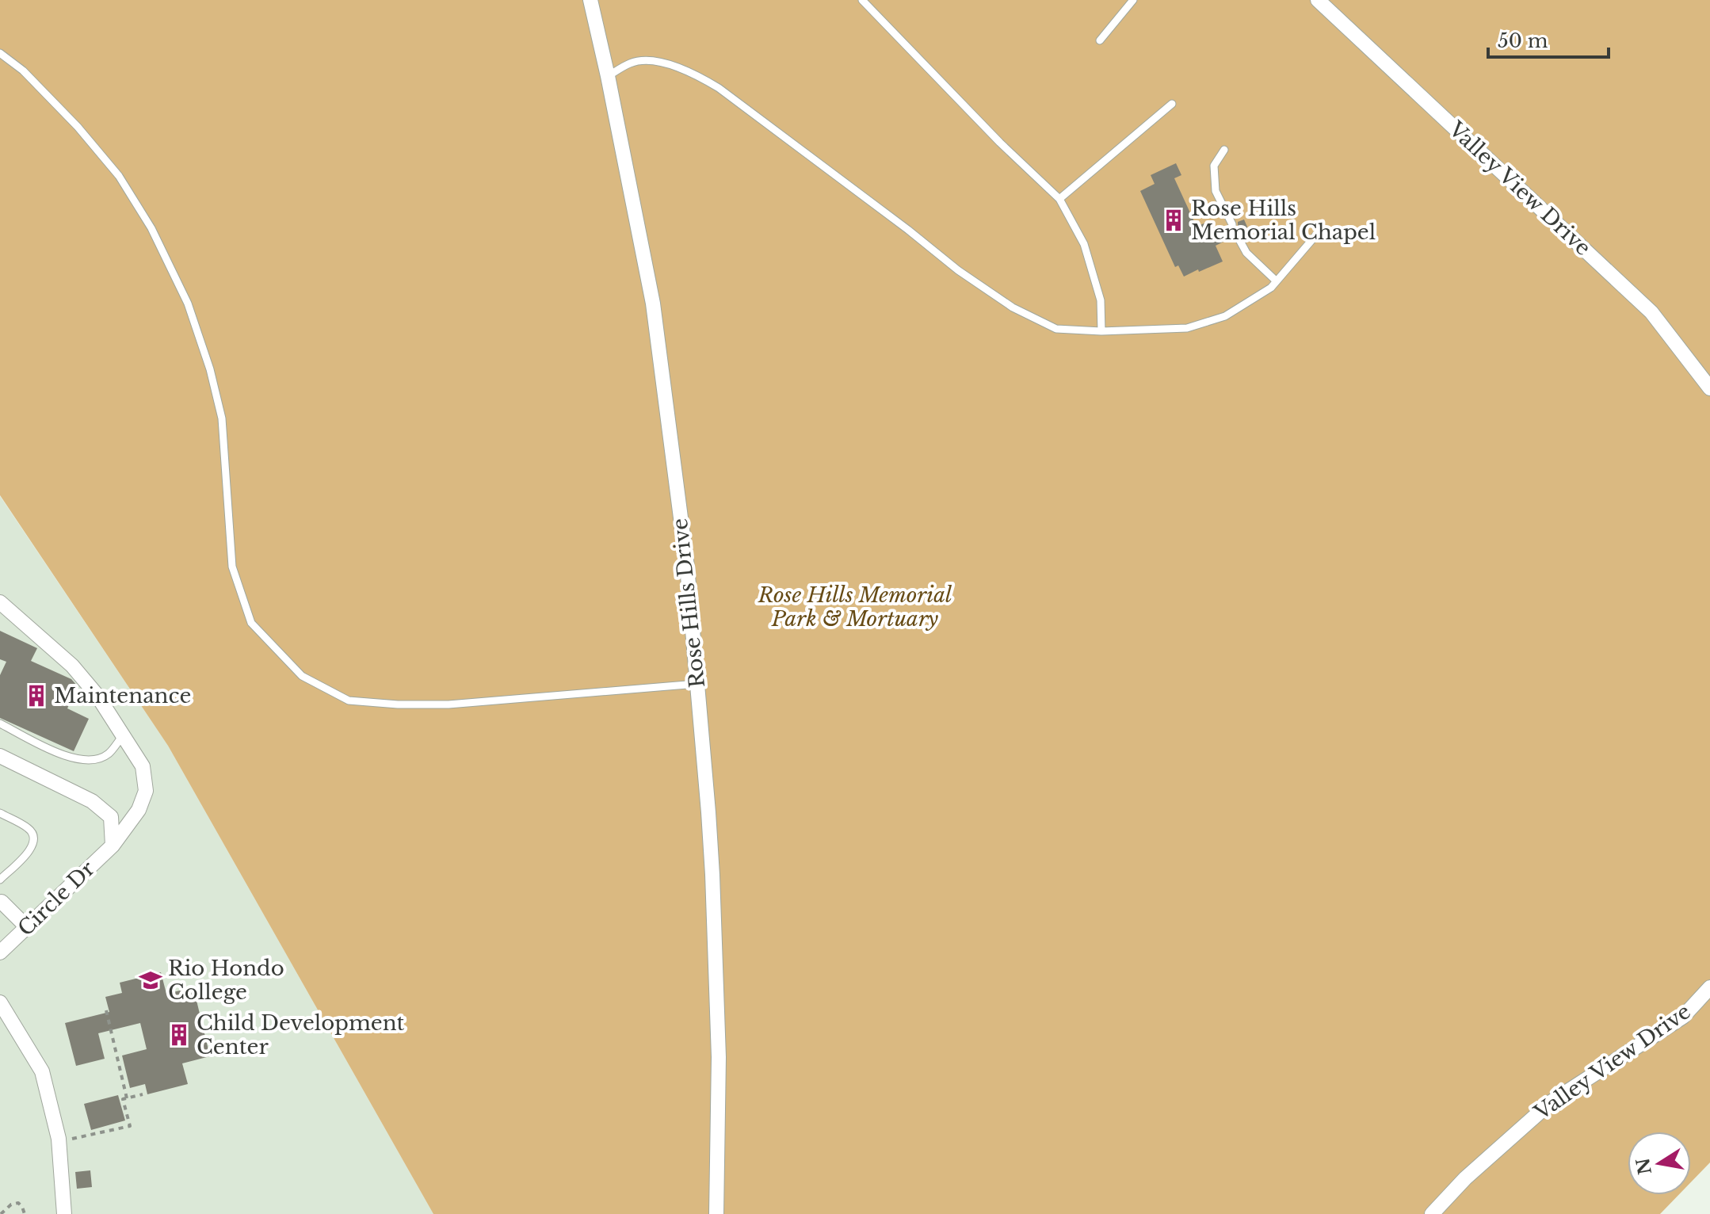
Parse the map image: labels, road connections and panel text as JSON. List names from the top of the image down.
{
  "streets": {
    "street": ["Valley View Drive", "Rose Hills Drive", "Circle Dr"]
  },
  "parks": ["Rose Hills Memorial Park & Mortuary"],
  "places": {
    "building": ["Rose Hills Memorial Chapel", "Maintenance", "Child Development Center"],
    "school or university": ["Rio Hondo College"]
  },
  "scale_bar": "50 m",
  "north": "left"
}
